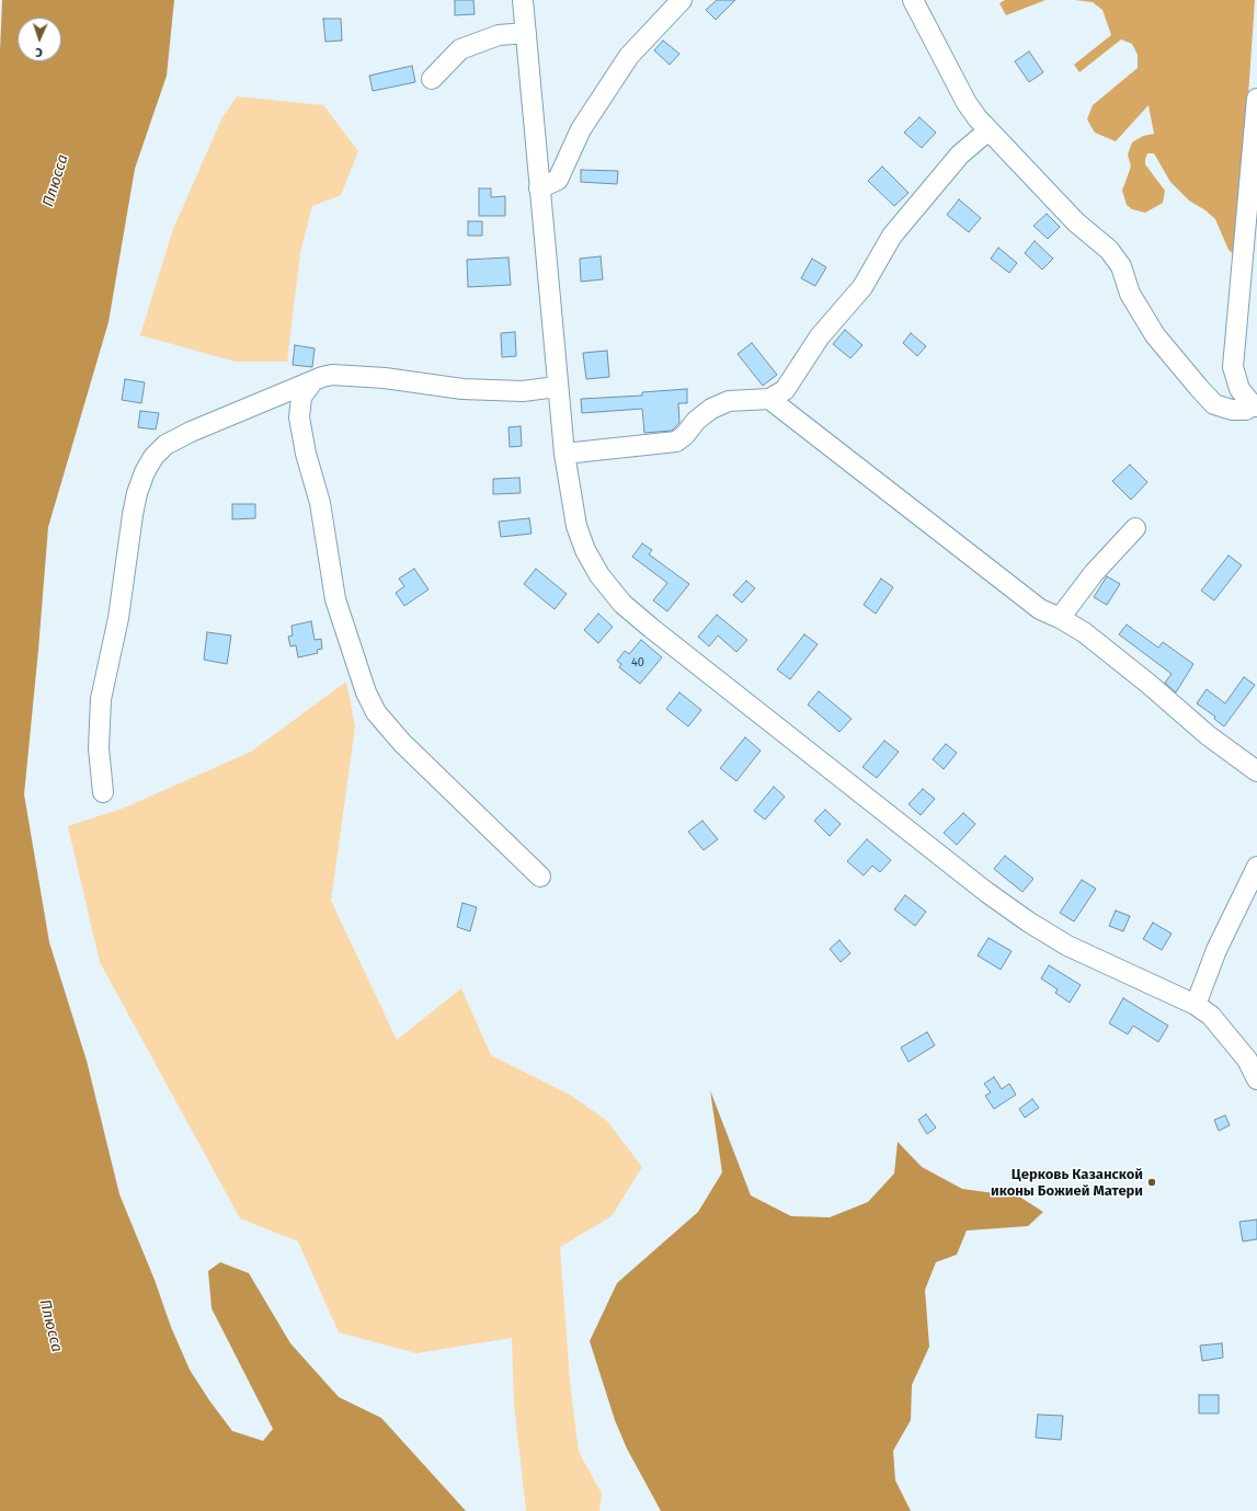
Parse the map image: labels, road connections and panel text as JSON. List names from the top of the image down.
{
  "water": ["Плюсса"],
  "places": ["Церковь Казанской иконы Божией Матери"],
  "house_numbers": ["40"],
  "north": "bottom"
}
